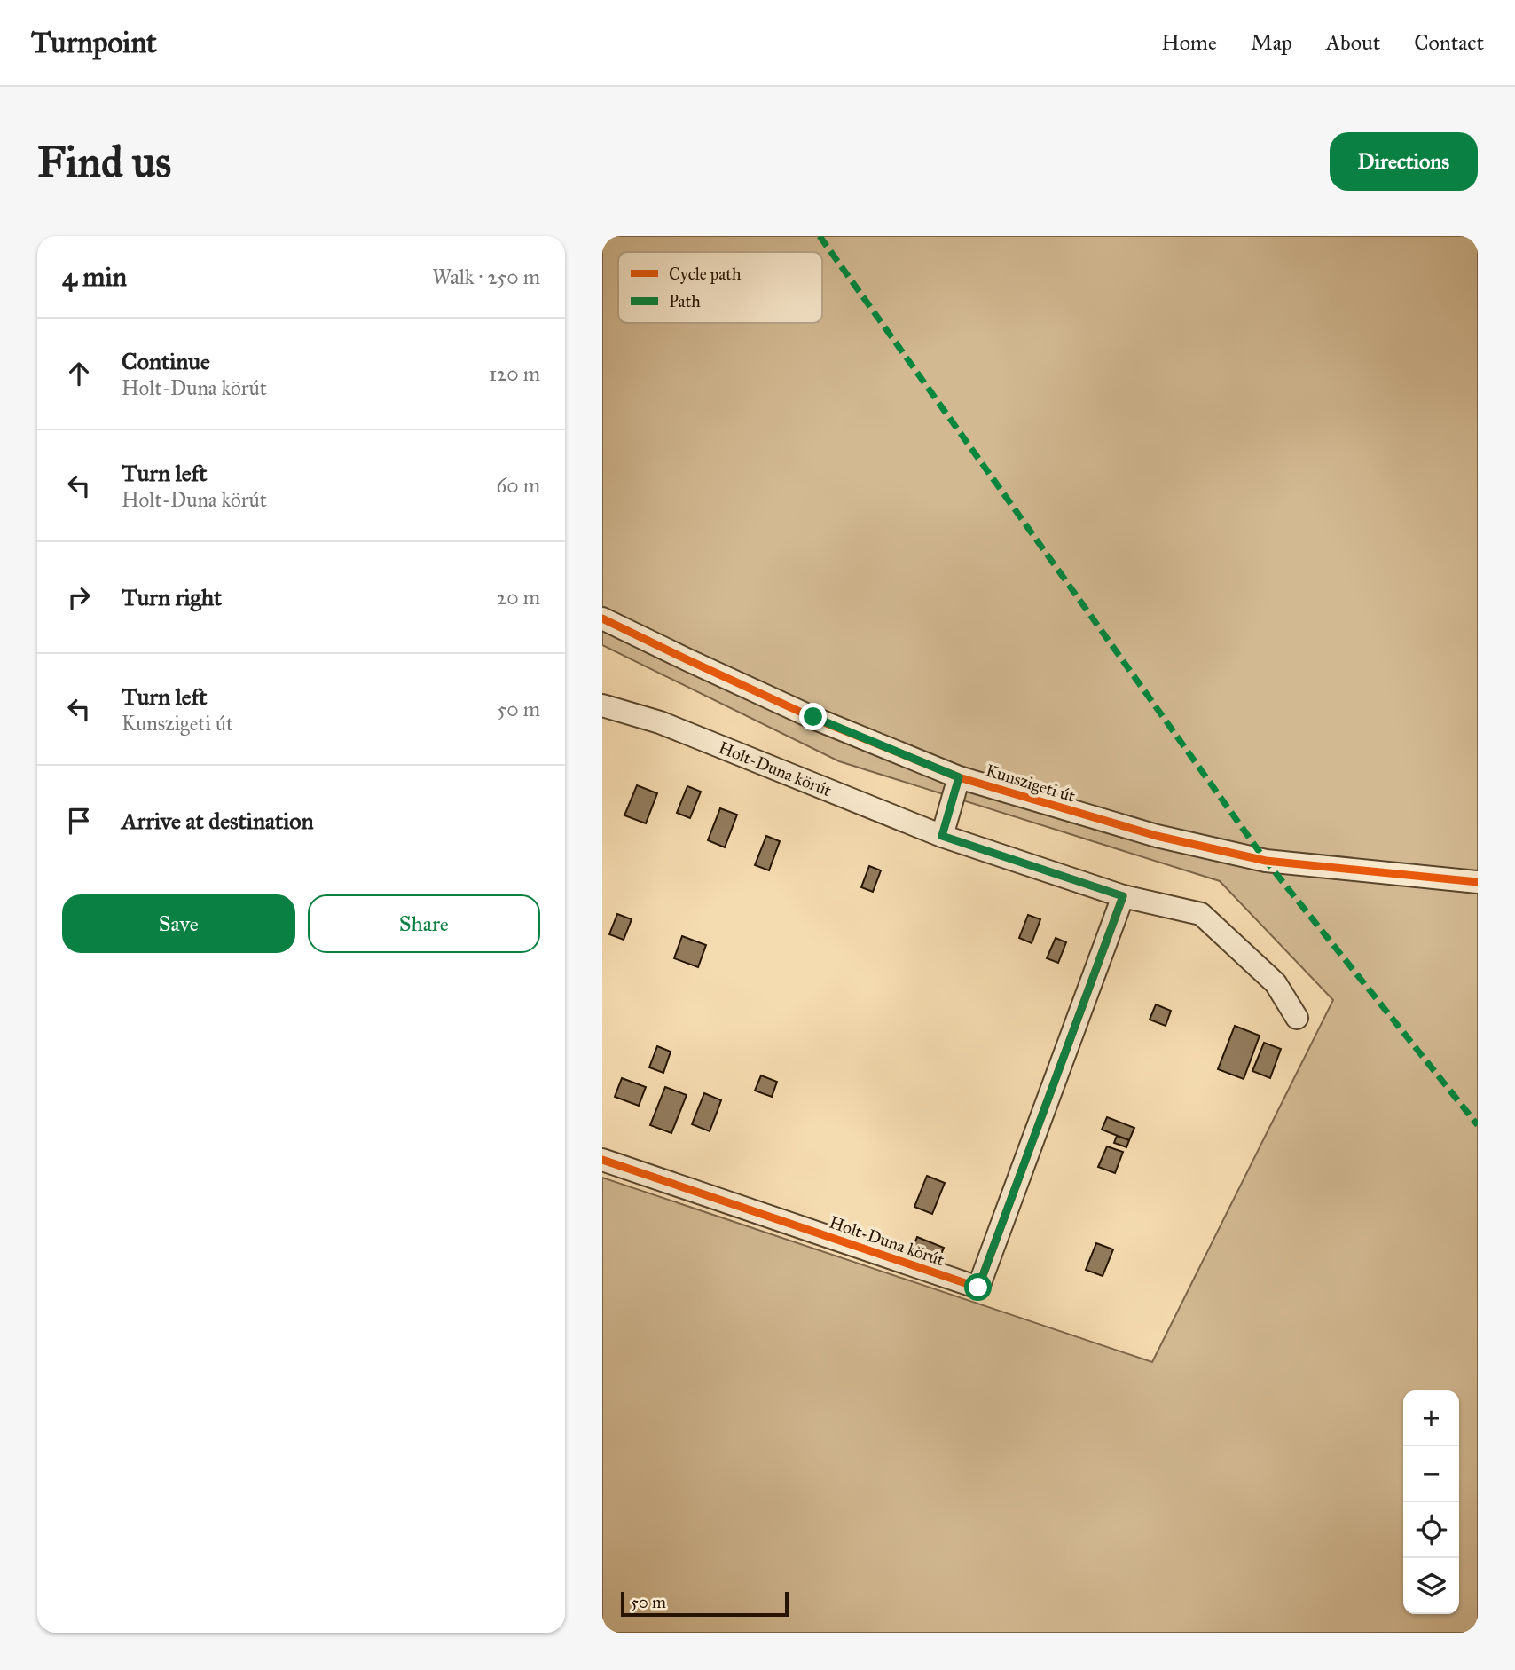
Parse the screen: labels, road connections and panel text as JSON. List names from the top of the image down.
{
  "streets": {
    "street": ["Holt-Duna körút", "Kunszigeti út"]
  },
  "legend": ["Cycle path", "Path"],
  "scale_bar": "50 m",
  "page": {
    "header": "Turnpoint",
    "nav": [
      "Home",
      "Map",
      "About",
      "Contact"
    ],
    "buttons": [
      "Directions",
      ["Save", "Share"]
    ],
    "title": "Find us",
    "heading": ["4 min", "Walk · 250 m"],
    "list": [
      ["Continue", "Holt-Duna körút", "120 m"],
      ["Turn left", "Holt-Duna körút", "60 m"],
      ["Turn right", "20 m"],
      ["Turn left", "Kunszigeti út", "50 m"],
      "Arrive at destination"
    ],
    "map_buttons": ["+", "−"],
    "scale": "50 m"
  }
}
